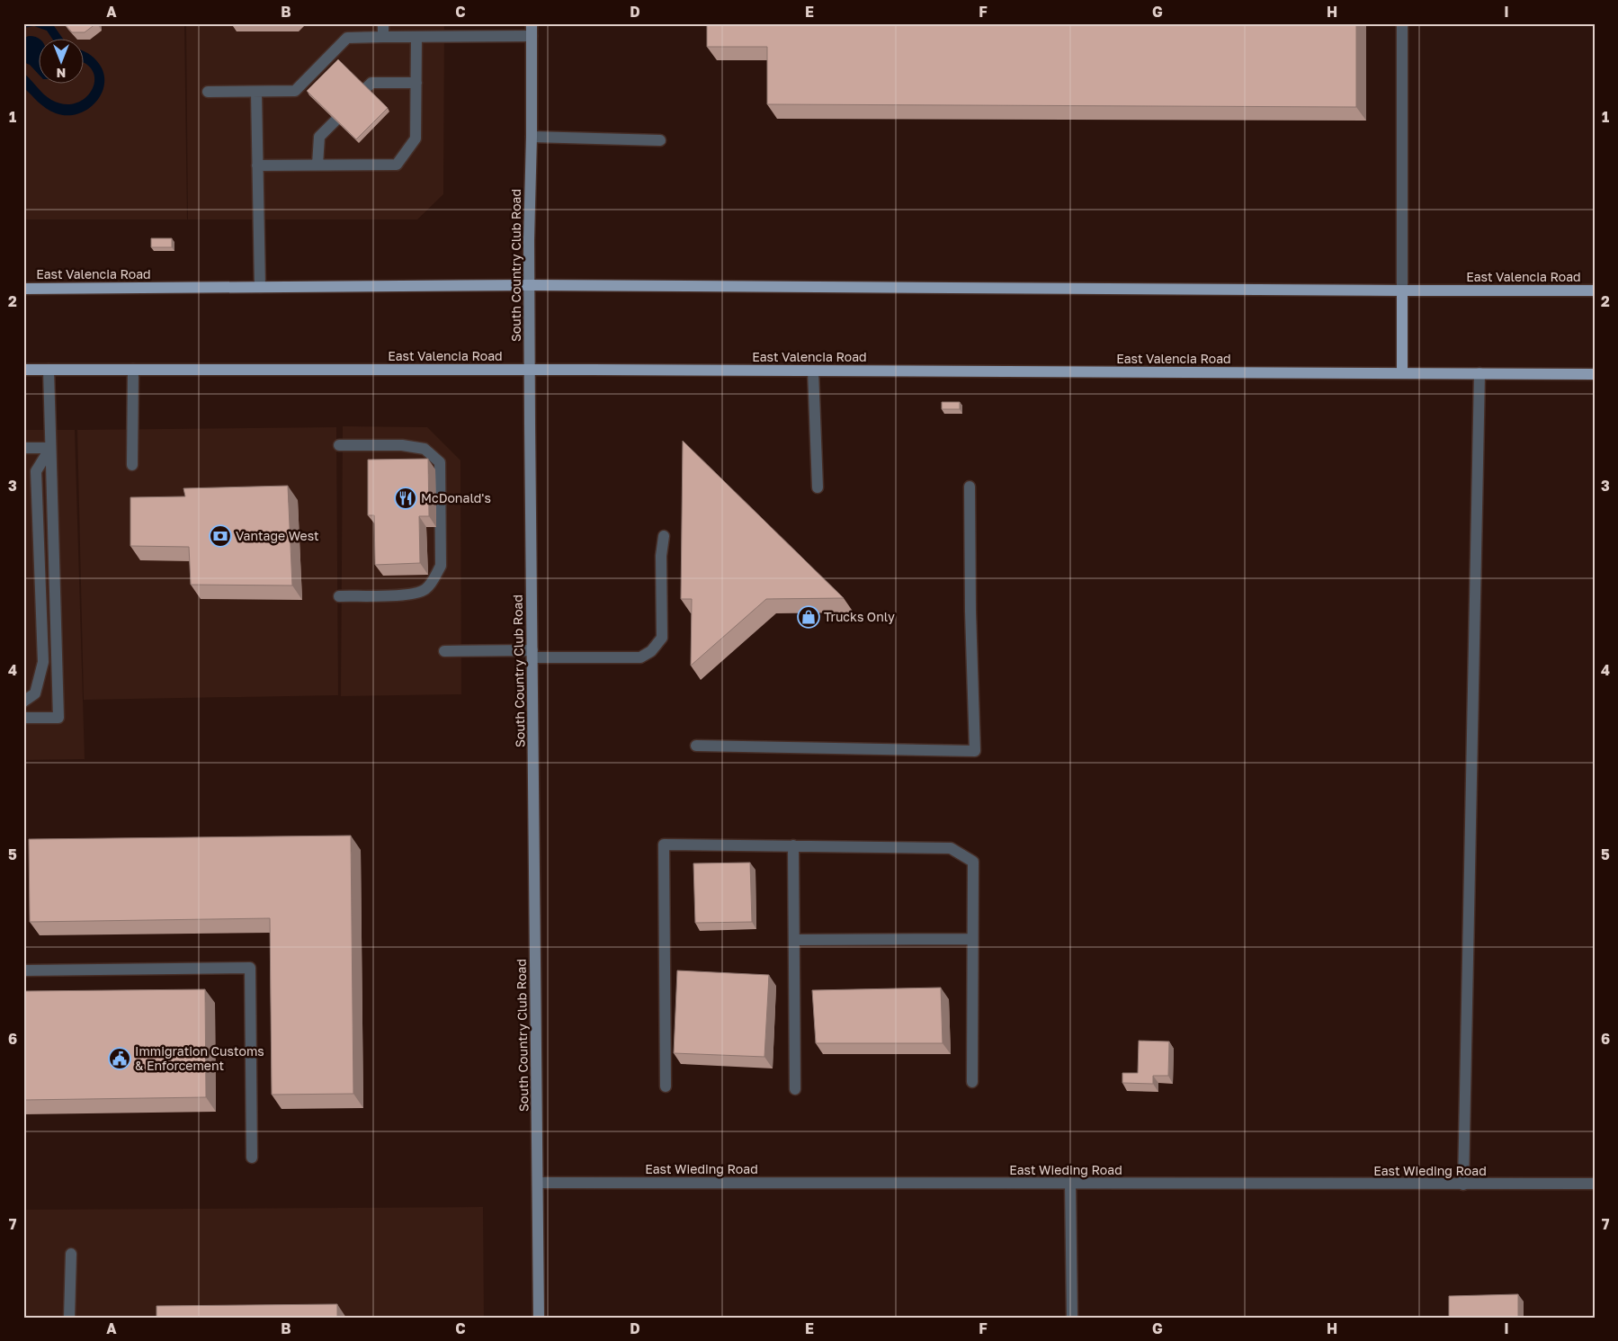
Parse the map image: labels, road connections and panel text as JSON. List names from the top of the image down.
{
  "streets": {
    "main road": ["East Valencia Road"],
    "street": ["South Country Club Road", "East Wieding Road"]
  },
  "crossings": [
    ["South Country Club Road", "East Valencia Road"],
    ["South Country Club Road", "East Wieding Road"]
  ],
  "places": {
    "restaurant": ["McDonald's"],
    "bank": ["Vantage West"],
    "shop": ["Trucks Only"],
    "public building": ["Immigration Customs & Enforcement"]
  },
  "north": "bottom",
  "grid": {
    "columns": [
      "A",
      "B",
      "C",
      "D",
      "E",
      "F",
      "G",
      "H",
      "I"
    ],
    "rows": [
      "1",
      "2",
      "3",
      "4",
      "5",
      "6",
      "7"
    ]
  }
}
